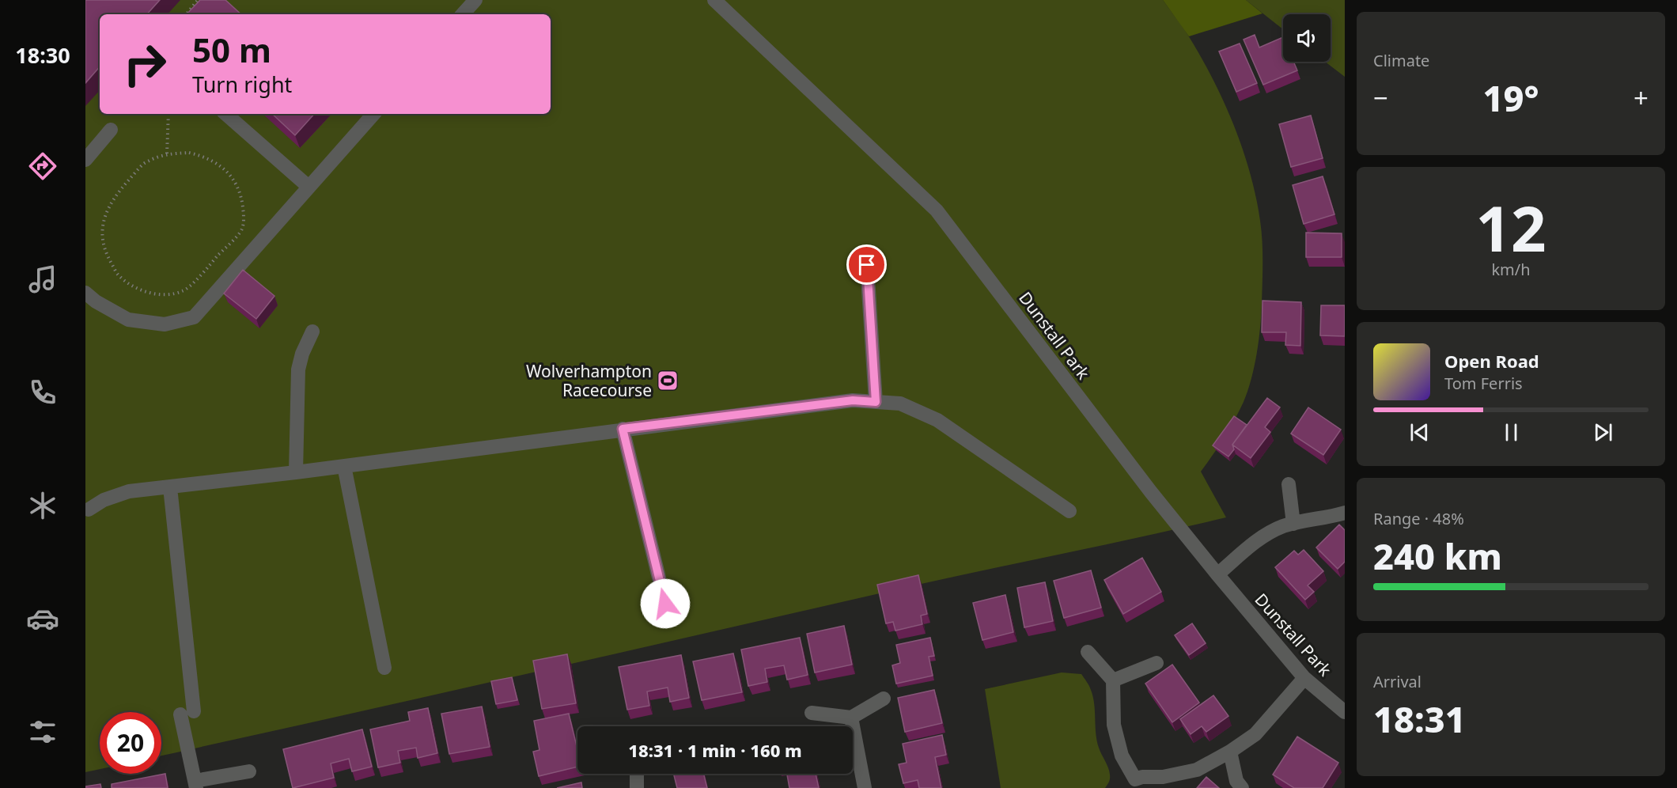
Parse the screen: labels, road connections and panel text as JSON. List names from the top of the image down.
{
  "streets": {
    "street": ["Dunstall Park"]
  },
  "places": {
    "sports": ["Wolverhampton Racecourse"]
  },
  "page": {
    "tabs": "18:30",
    "tile": [
      "Climate",
      ["12", "km/h"],
      ["Range · 48%", "240 km"],
      ["Arrival", "18:31"]
    ],
    "turn": ["50 m", "Turn right"],
    "heat": ["−", "19°", "+"],
    "song": ["Open Road", "Tom Ferris"],
    "limit": "20",
    "trip": "18:31 · 1 min · 160 m"
  }
}
